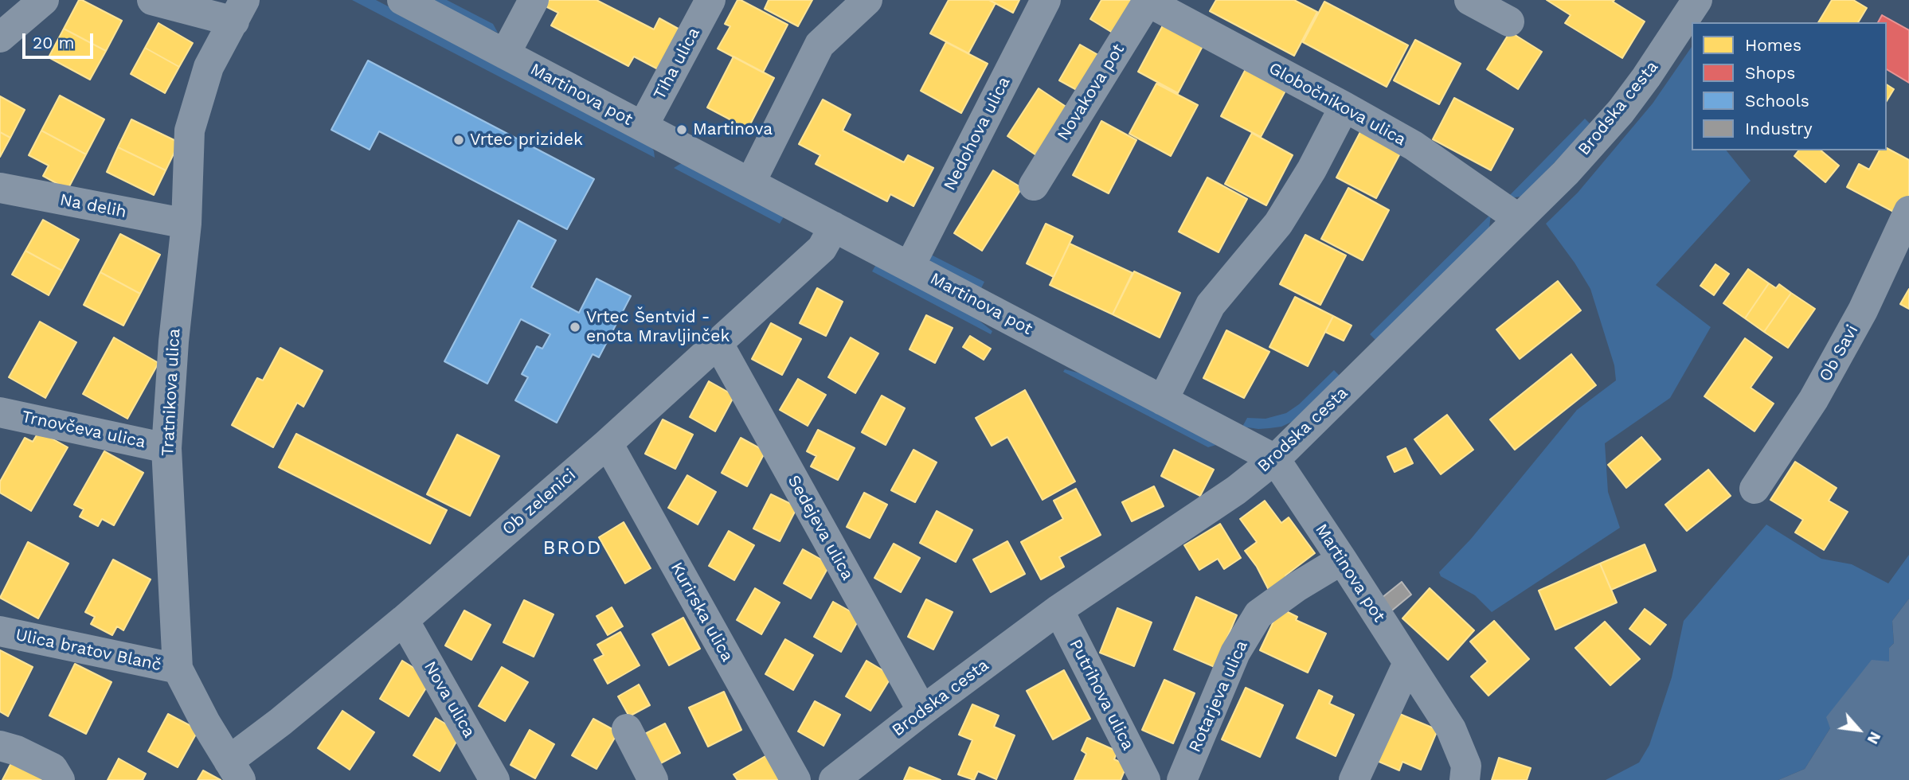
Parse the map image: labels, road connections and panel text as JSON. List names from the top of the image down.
{
  "streets": {
    "street": [
      "Tiha ulica",
      "Novakova pot",
      "Martinova pot",
      "Globočnikova ulica",
      "Brodska cesta",
      "Nedohova ulica",
      "Na delih",
      "Ob Savi",
      "Tratnikova ulica",
      "Trnovčeva ulica",
      "Ob zelenici",
      "Sedejeva ulica",
      "Kurirska ulica",
      "Ulica bratov Blanč",
      "Putrihova ulica",
      "Rotarjeva ulica",
      "Nova ulica"
    ]
  },
  "crossings": [
    ["Tiha ulica", "Martinova pot"],
    ["Novakova pot", "Globočnikova ulica"],
    ["Martinova pot", "Brodska cesta"],
    ["Martinova pot", "Nedohova ulica"],
    ["Martinova pot", "Ob zelenici"],
    ["Martinova pot", "Rotarjeva ulica"],
    ["Globočnikova ulica", "Brodska cesta"],
    ["Brodska cesta", "Sedejeva ulica"],
    ["Brodska cesta", "Putrihova ulica"],
    ["Na delih", "Tratnikova ulica"],
    ["Tratnikova ulica", "Trnovčeva ulica"],
    ["Tratnikova ulica", "Ob zelenici"],
    ["Tratnikova ulica", "Ulica bratov Blanč"],
    ["Ob zelenici", "Sedejeva ulica"],
    ["Ob zelenici", "Kurirska ulica"],
    ["Ob zelenici", "Nova ulica"]
  ],
  "districts": ["BROD"],
  "places": ["Martinova", "Vrtec prizidek", "Vrtec Šentvid - enota Mravljinček"],
  "legend": [
    "Homes",
    "Shops",
    "Schools",
    "Industry"
  ],
  "scale_bar": "20 m",
  "north": "bottom right"
}
